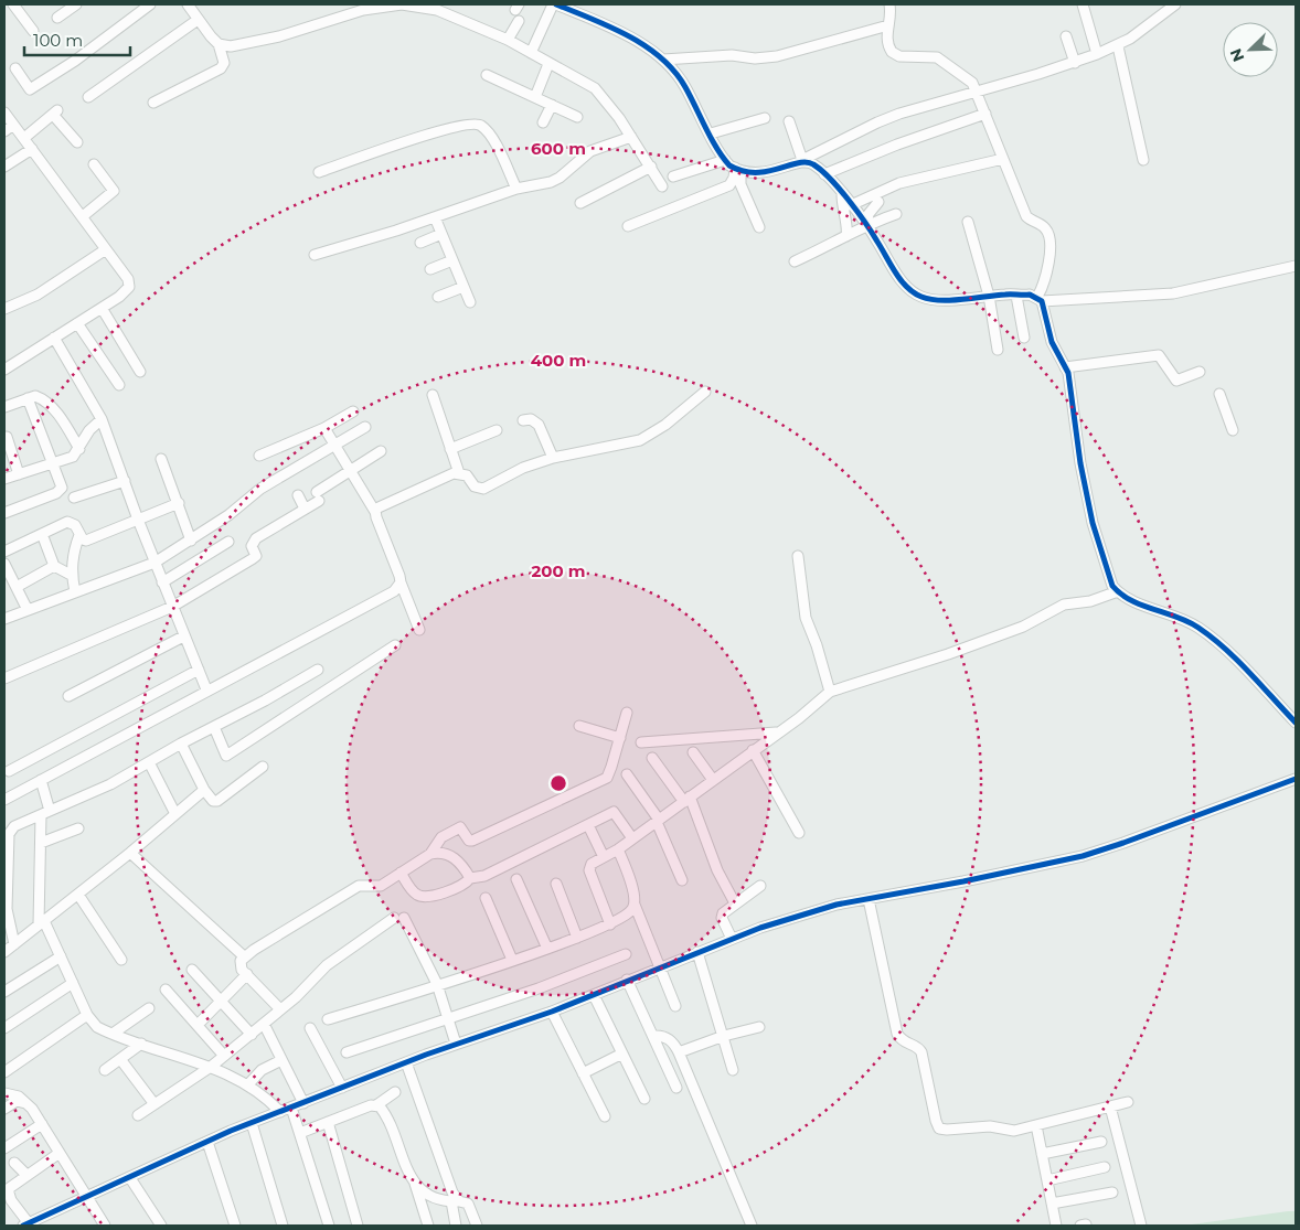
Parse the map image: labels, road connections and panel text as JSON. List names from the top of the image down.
{
  "scale_bar": "100 m",
  "north": "bottom left",
  "rings": ["600 m", "400 m", "200 m"]
}
